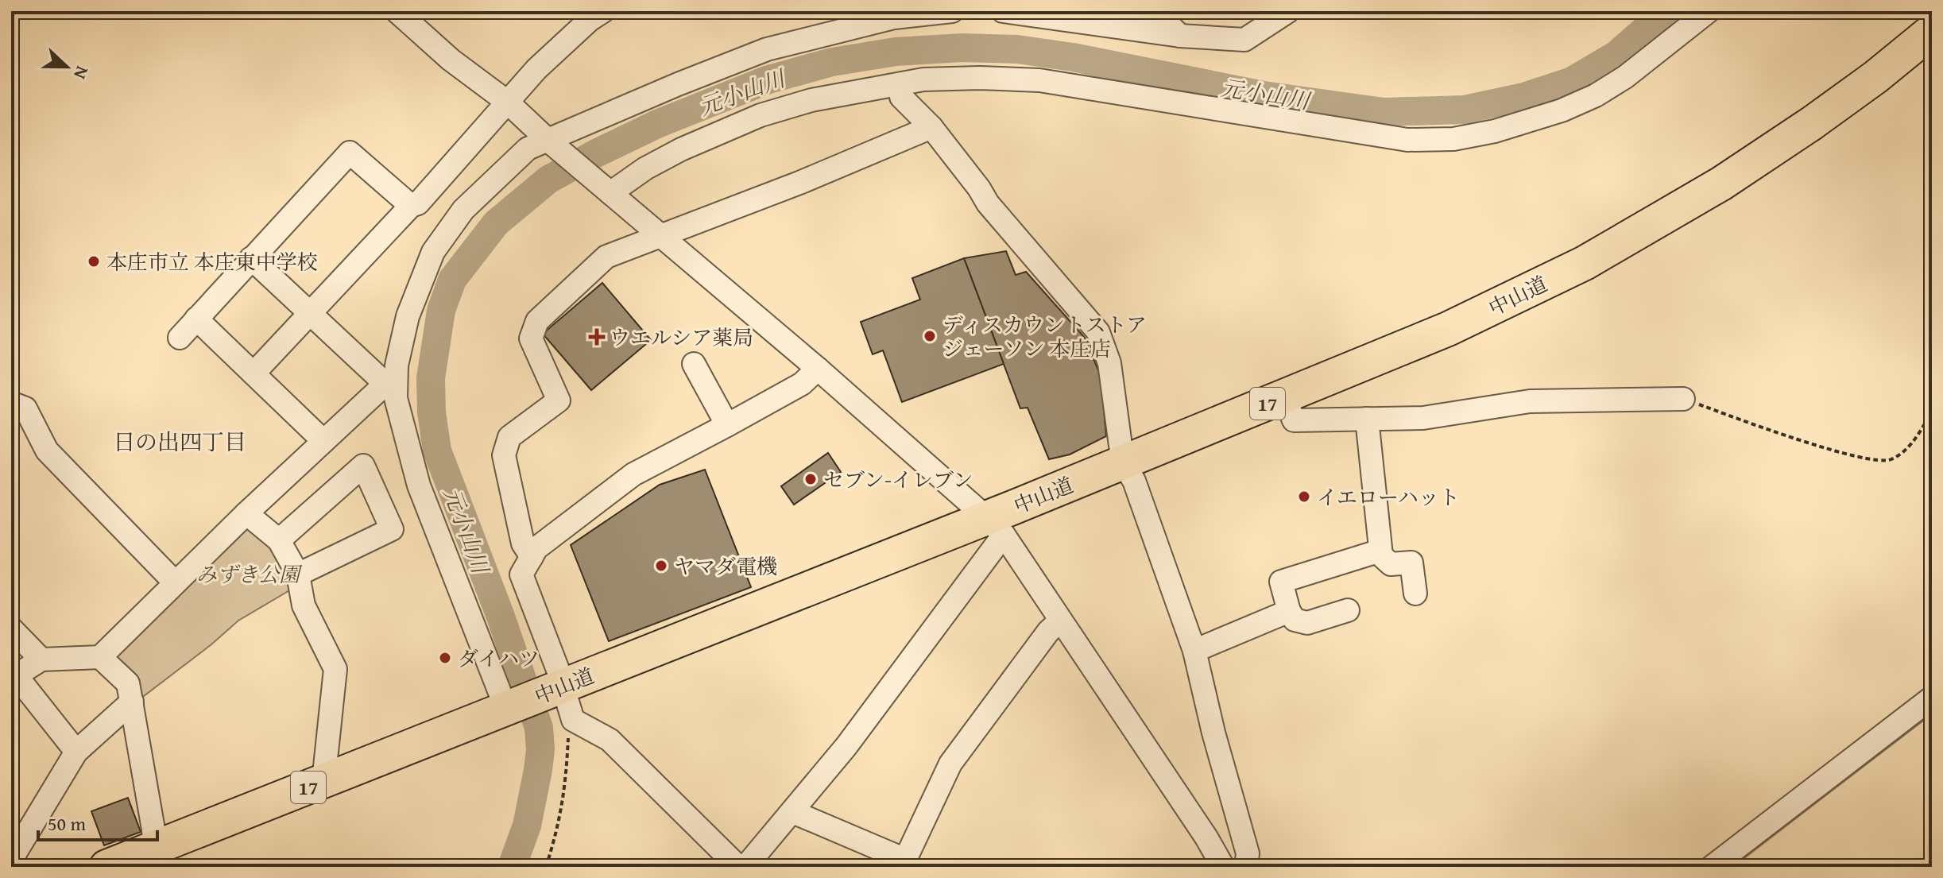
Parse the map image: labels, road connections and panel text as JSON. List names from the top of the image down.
{
  "streets": {
    "highway": ["中山道", "17"]
  },
  "districts": ["日の出四丁目"],
  "water": ["元小山川"],
  "parks": ["みずき公園"],
  "places": {
    "other": [
      "本庄市立 本庄東中学校",
      "ディスカウントストア ジェーソン 本庄店",
      "セブン-イレブン",
      "イエローハット",
      "ヤマダ電機",
      "ダイハツ"
    ],
    "health": ["ウエルシア薬局"]
  },
  "scale_bar": "50 m",
  "north": "right"
}
